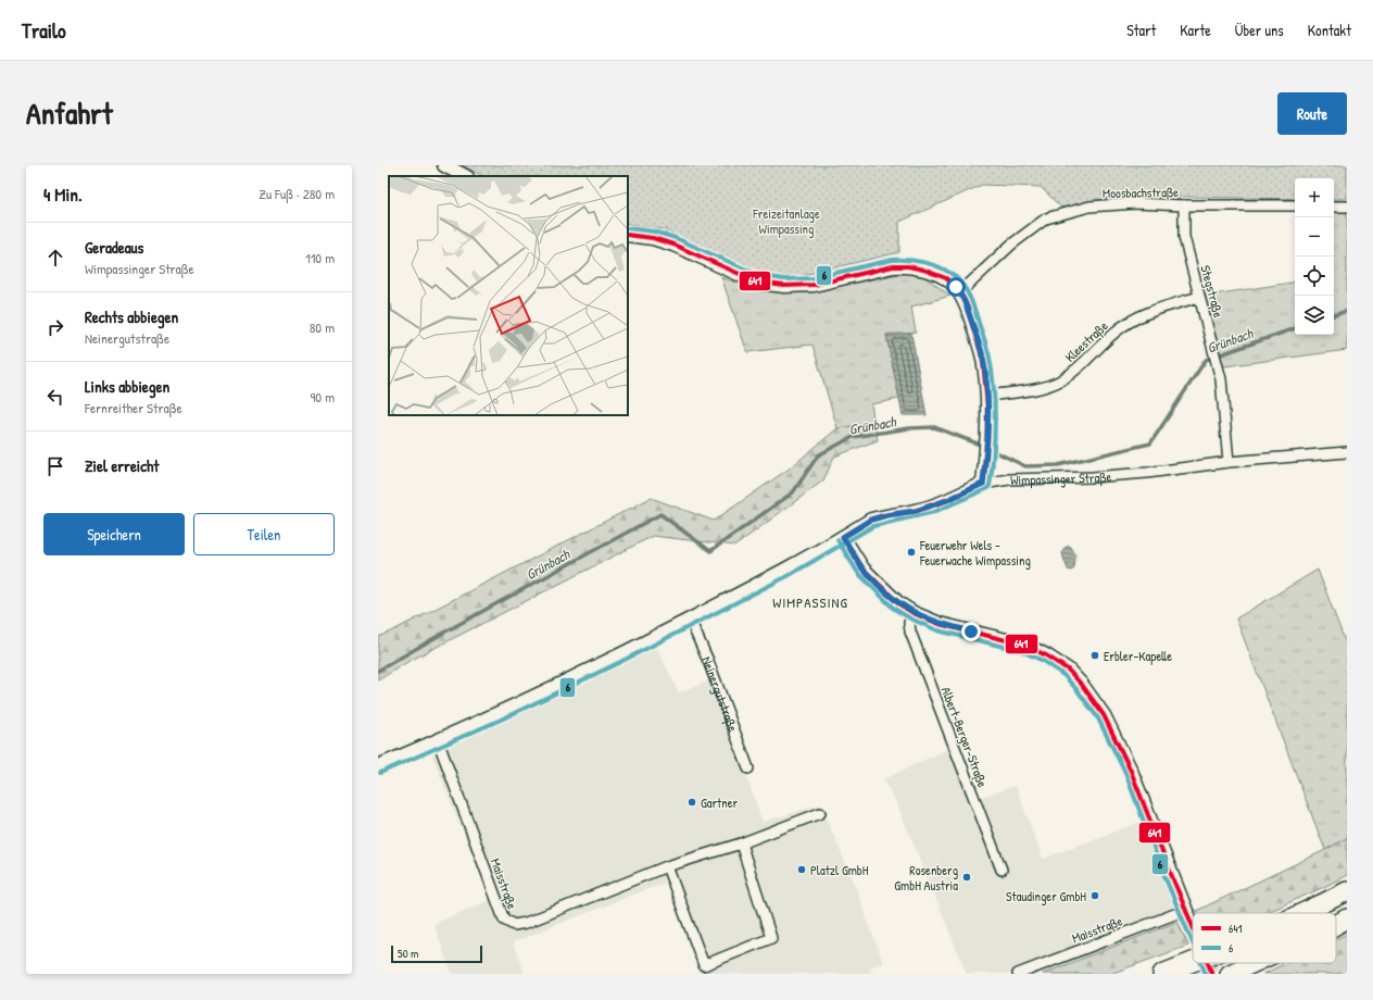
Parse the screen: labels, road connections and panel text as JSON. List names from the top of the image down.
{
  "streets": {
    "street": [
      "Moosbachstraße",
      "Stegstraße",
      "Kleestraße",
      "Wimpassinger Straße",
      "Neinergutstraße",
      "Albert-Berger-Straße",
      "Maisstraße"
    ]
  },
  "crossings": [
    ["Moosbachstraße", "Stegstraße"],
    ["Stegstraße", "Kleestraße"],
    ["Stegstraße", "Wimpassinger Straße"]
  ],
  "districts": ["WIMPASSING"],
  "water": ["Grünbach"],
  "parks": ["Freizeitanlage Wimpassing"],
  "places": [
    "Feuerwehr Wels - Feuerwache Wimpassing",
    "Erbler-Kapelle",
    "Gartner",
    "Platzl GmbH",
    "Rosenberg GmbH Austria",
    "Staudinger GmbH"
  ],
  "lines": ["transit line 6", "transit line 641"],
  "legend": ["641", "6"],
  "scale_bar": "50 m",
  "page": {
    "header": "Trailo",
    "nav": [
      "Start",
      "Karte",
      "Über uns",
      "Kontakt"
    ],
    "title": "Anfahrt",
    "buttons": [
      "Route",
      ["Speichern", "Teilen"]
    ],
    "heading": ["4 Min.", "Zu Fuß · 280 m"],
    "map_buttons": ["+", "−"],
    "list": [
      ["Geradeaus", "Wimpassinger Straße", "110 m"],
      ["Rechts abbiegen", "Neinergutstraße", "80 m"],
      ["Links abbiegen", "Fernreither Straße", "90 m"],
      "Ziel erreicht"
    ],
    "scale": "50 m"
  }
}
